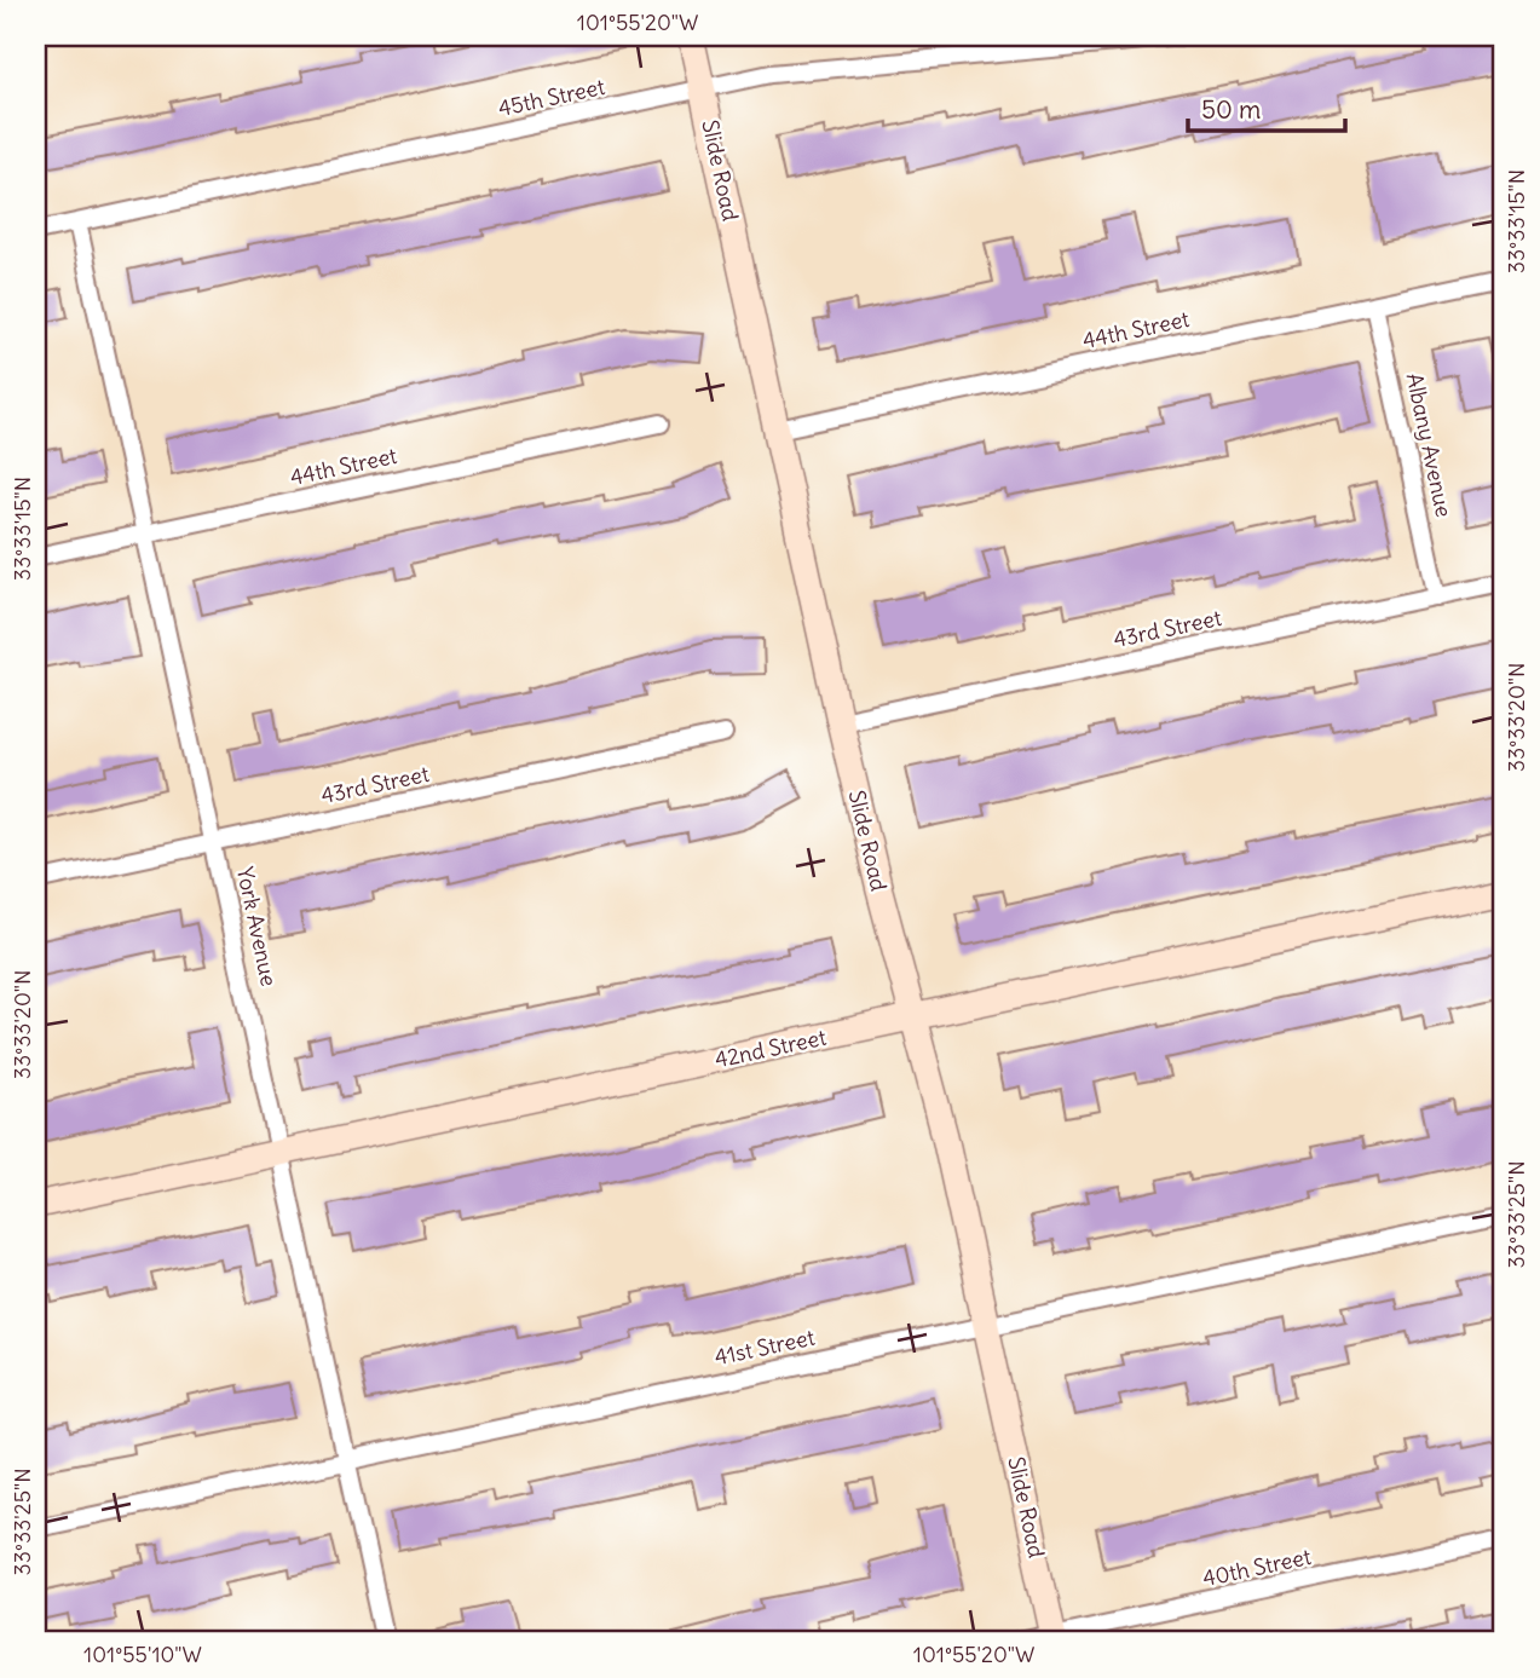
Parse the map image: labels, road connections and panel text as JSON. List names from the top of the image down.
{
  "streets": {
    "main road": ["Slide Road", "42nd Street"],
    "street": [
      "45th Street",
      "44th Street",
      "Albany Avenue",
      "43rd Street",
      "York Avenue",
      "41st Street",
      "40th Street"
    ]
  },
  "crossings": [
    ["45th Street", "Slide Road"],
    ["45th Street", "York Avenue"],
    ["Slide Road", "44th Street"],
    ["Slide Road", "43rd Street"],
    ["Slide Road", "42nd Street"],
    ["Slide Road", "41st Street"],
    ["Slide Road", "40th Street"],
    ["44th Street", "Albany Avenue"],
    ["44th Street", "York Avenue"],
    ["Albany Avenue", "43rd Street"],
    ["43rd Street", "York Avenue"],
    ["York Avenue", "42nd Street"],
    ["York Avenue", "41st Street"]
  ],
  "scale_bar": "50 m",
  "coordinates": [
    "101°55'20\"W",
    "33°33'15\"N",
    "33°33'20\"N",
    "33°33'25\"N",
    "101°55'10\"W"
  ]
}
